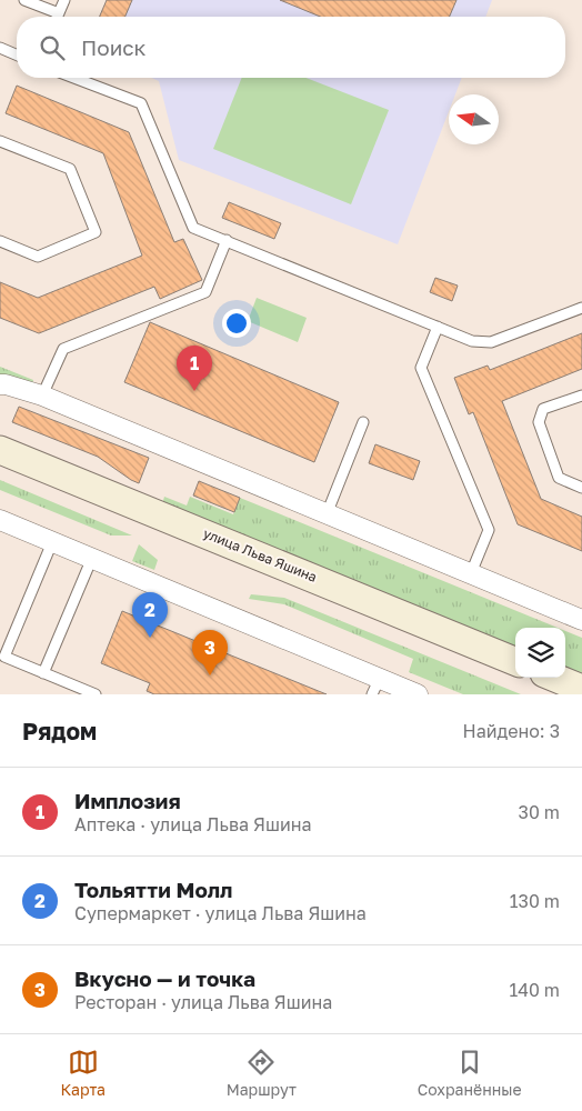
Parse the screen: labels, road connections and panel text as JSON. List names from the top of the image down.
{
  "streets": {
    "main road": ["улица Льва Яшина"]
  },
  "north": "left",
  "page": {
    "search": "Поиск",
    "pins": ["1", "2", "3"],
    "heading": ["Рядом", "Найдено: 3"],
    "list": [
      {
        "mark": "1",
        "name": "Имплозия",
        "note": "Аптека · улица Льва Яшина",
        "value": "30 m"
      },
      {
        "mark": "2",
        "name": "Тольятти Молл",
        "note": "Супермаркет · улица Льва Яшина",
        "value": "130 m"
      },
      {
        "mark": "3",
        "name": "Вкусно — и точка",
        "note": "Ресторан · улица Льва Яшина",
        "value": "140 m"
      }
    ],
    "nav": ["Карта", "Маршрут", "Сохранённые"]
  }
}
